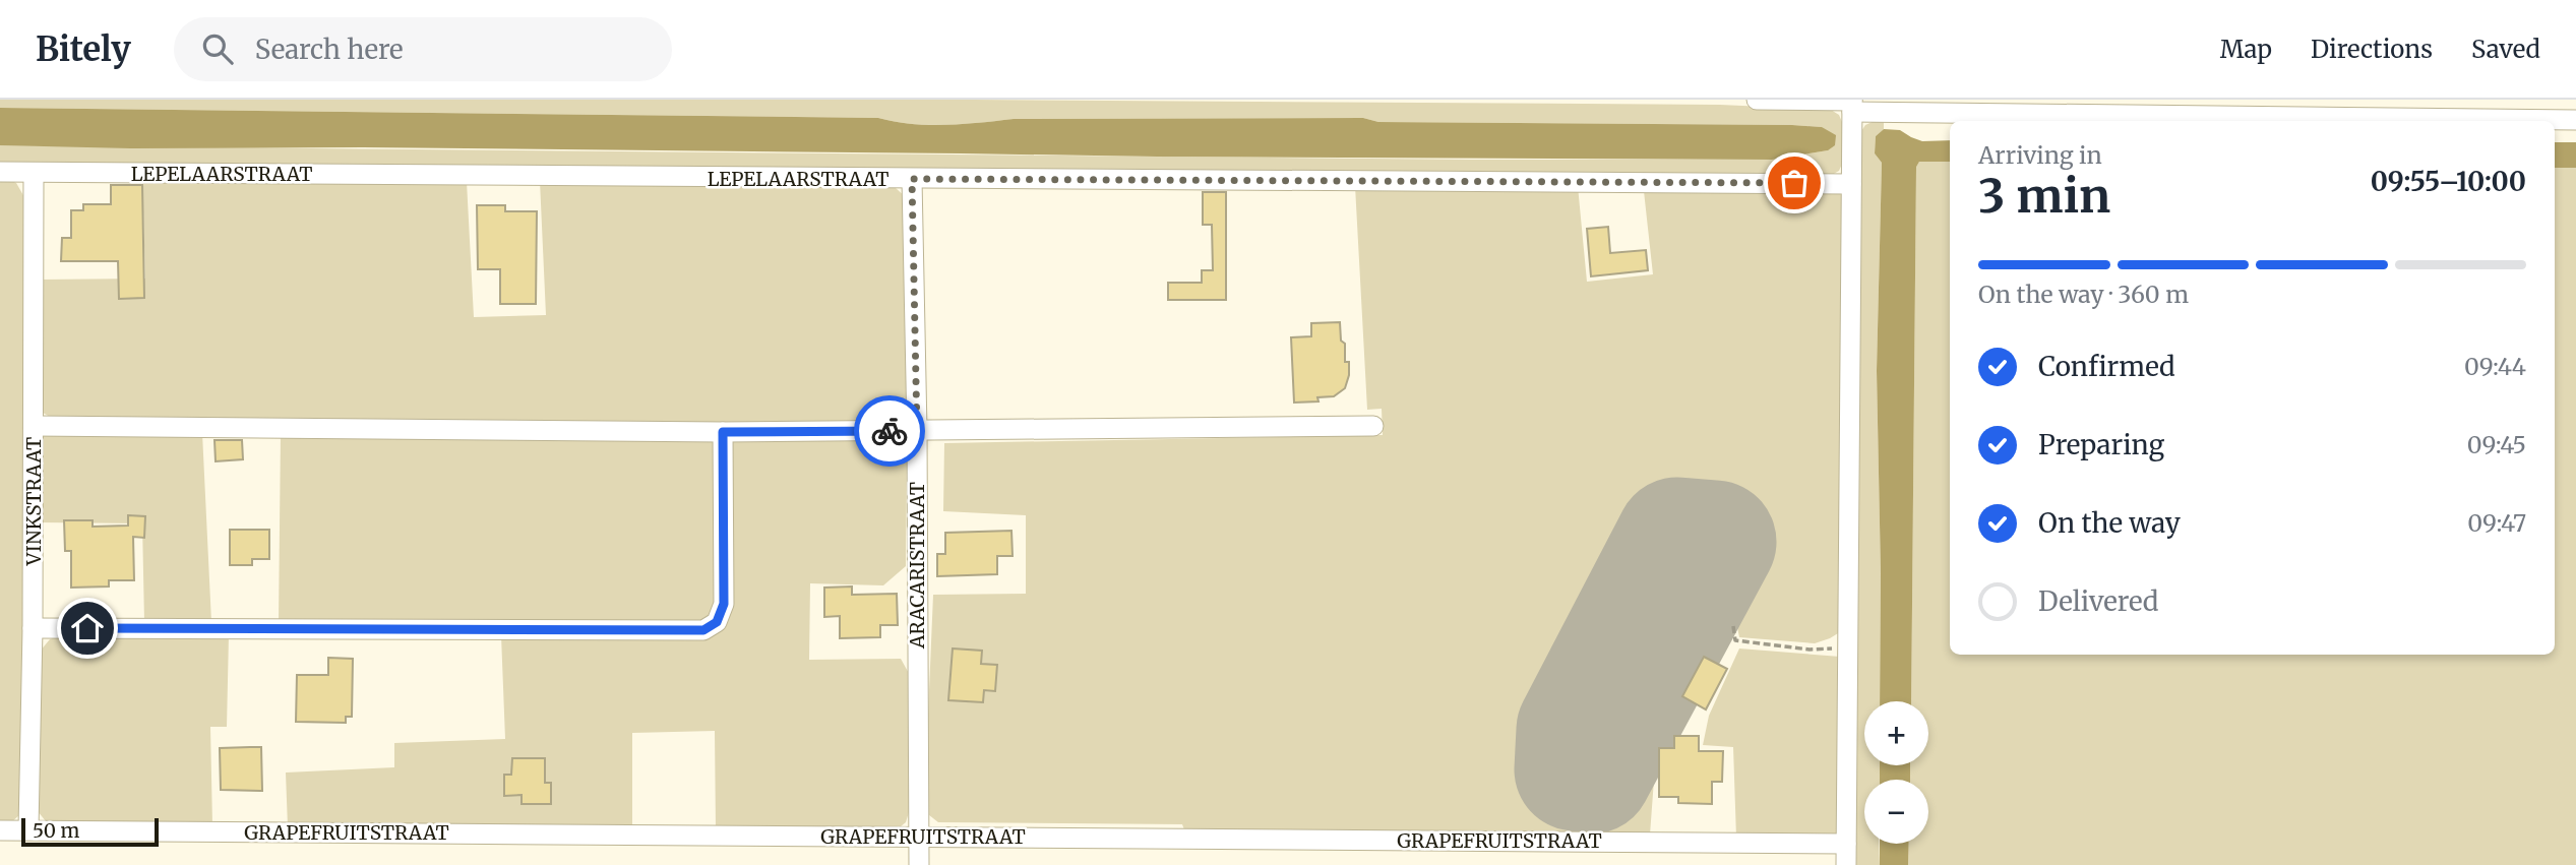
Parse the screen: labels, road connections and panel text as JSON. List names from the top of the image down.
{
  "streets": {
    "street": [
      "LEPELAARSTRAAT",
      "VINKSTRAAT",
      "ARACARISTRAAT",
      "GRAPEFRUITSTRAAT"
    ]
  },
  "crossings": [
    ["LEPELAARSTRAAT", "VINKSTRAAT"],
    ["LEPELAARSTRAAT", "ARACARISTRAAT"],
    ["VINKSTRAAT", "GRAPEFRUITSTRAAT"],
    ["ARACARISTRAAT", "GRAPEFRUITSTRAAT"]
  ],
  "scale_bar": "50 m",
  "page": {
    "header": "Bitely",
    "search": "Search here",
    "nav": ["Map", "Directions", "Saved"],
    "heading": ["3 min", "Arriving in", "09:55–10:00"],
    "bar": "On the way · 360 m",
    "list": [
      ["Confirmed", "09:44"],
      ["Preparing", "09:45"],
      ["On the way", "09:47"],
      "Delivered"
    ],
    "map_buttons": ["+", "−"],
    "scale": "50 m"
  }
}
